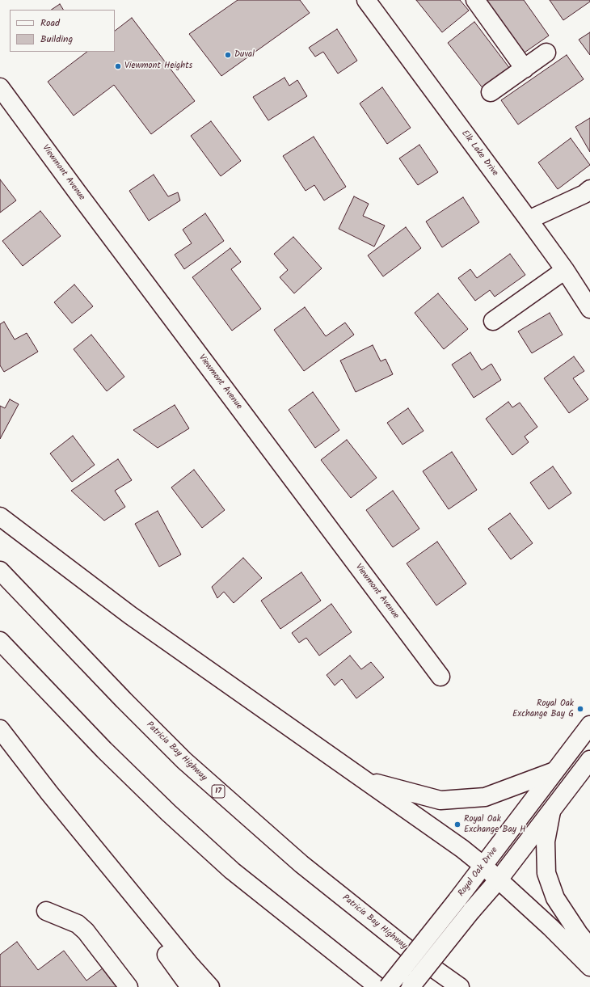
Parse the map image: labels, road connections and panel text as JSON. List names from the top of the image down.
{
  "streets": {
    "main road": [
      "Elk Lake Drive",
      "Viewmont Avenue",
      "Patricia Bay Highway",
      "17",
      "Royal Oak Drive"
    ]
  },
  "places": [
    "Duval",
    "Viewmont Heights",
    "Royal Oak Exchange Bay G",
    "Royal Oak Exchange Bay H"
  ],
  "legend": ["Road", "Building"]
}
